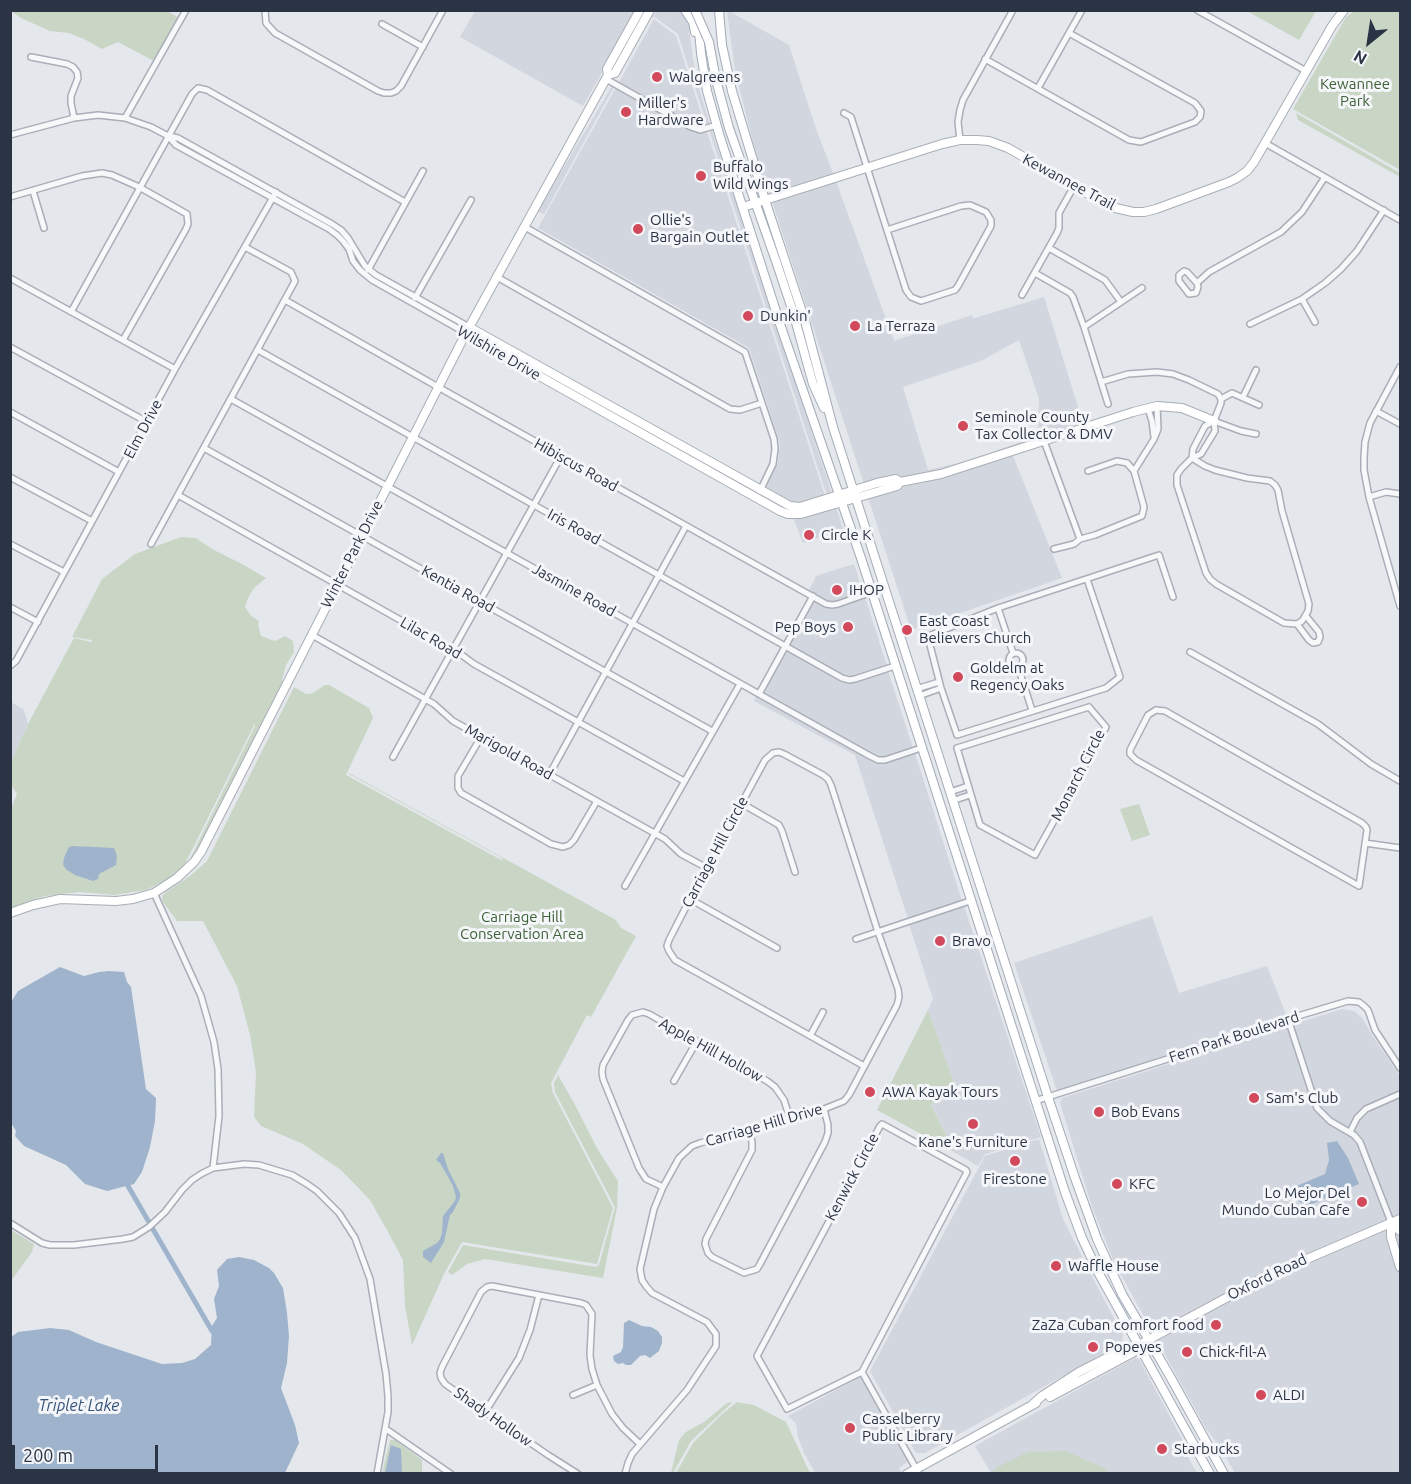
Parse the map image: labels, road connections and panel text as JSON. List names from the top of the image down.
{
  "streets": {
    "street": [
      "Kewannee Trail",
      "Wilshire Drive",
      "Elm Drive",
      "Hibiscus Road",
      "Iris Road",
      "Winter Park Drive",
      "Kentia Road",
      "Jasmine Road",
      "Lilac Road",
      "Marigold Road",
      "Monarch Circle",
      "Carriage Hill Circle",
      "Fern Park Boulevard",
      "Apple Hill Hollow",
      "Carriage Hill Drive",
      "Kenwick Circle",
      "Oxford Road",
      "Shady Hollow"
    ]
  },
  "crossings": [
    ["Wilshire Drive", "Elm Drive"],
    ["Wilshire Drive", "Winter Park Drive"],
    ["Hibiscus Road", "Winter Park Drive"],
    ["Iris Road", "Winter Park Drive"],
    ["Winter Park Drive", "Kentia Road"],
    ["Winter Park Drive", "Jasmine Road"],
    ["Winter Park Drive", "Lilac Road"],
    ["Winter Park Drive", "Marigold Road"],
    ["Marigold Road", "Carriage Hill Circle"],
    ["Carriage Hill Circle", "Carriage Hill Drive"],
    ["Apple Hill Hollow", "Carriage Hill Drive"],
    ["Carriage Hill Drive", "Shady Hollow"]
  ],
  "water": ["Triplet Lake"],
  "parks": ["Kewannee Park", "Carriage Hill Conservation Area"],
  "places": [
    "Walgreens",
    "Miller's Hardware",
    "Buffalo Wild Wings",
    "Ollie's Bargain Outlet",
    "Dunkin'",
    "La Terraza",
    "Seminole County Tax Collector & DMV",
    "Circle K",
    "IHOP",
    "Pep Boys",
    "East Coast Believers Church",
    "Goldelm at Regency Oaks",
    "Bravo",
    "AWA Kayak Tours",
    "Sam's Club",
    "Bob Evans",
    "Kane's Furniture",
    "Firestone",
    "KFC",
    "Lo Mejor Del Mundo Cuban Cafe",
    "Waffle House",
    "ZaZa Cuban comfort food",
    "Popeyes",
    "Chick-fil-A",
    "ALDI",
    "Casselberry Public Library",
    "Starbucks"
  ],
  "scale_bar": "200 m",
  "north": "bottom left"
}
